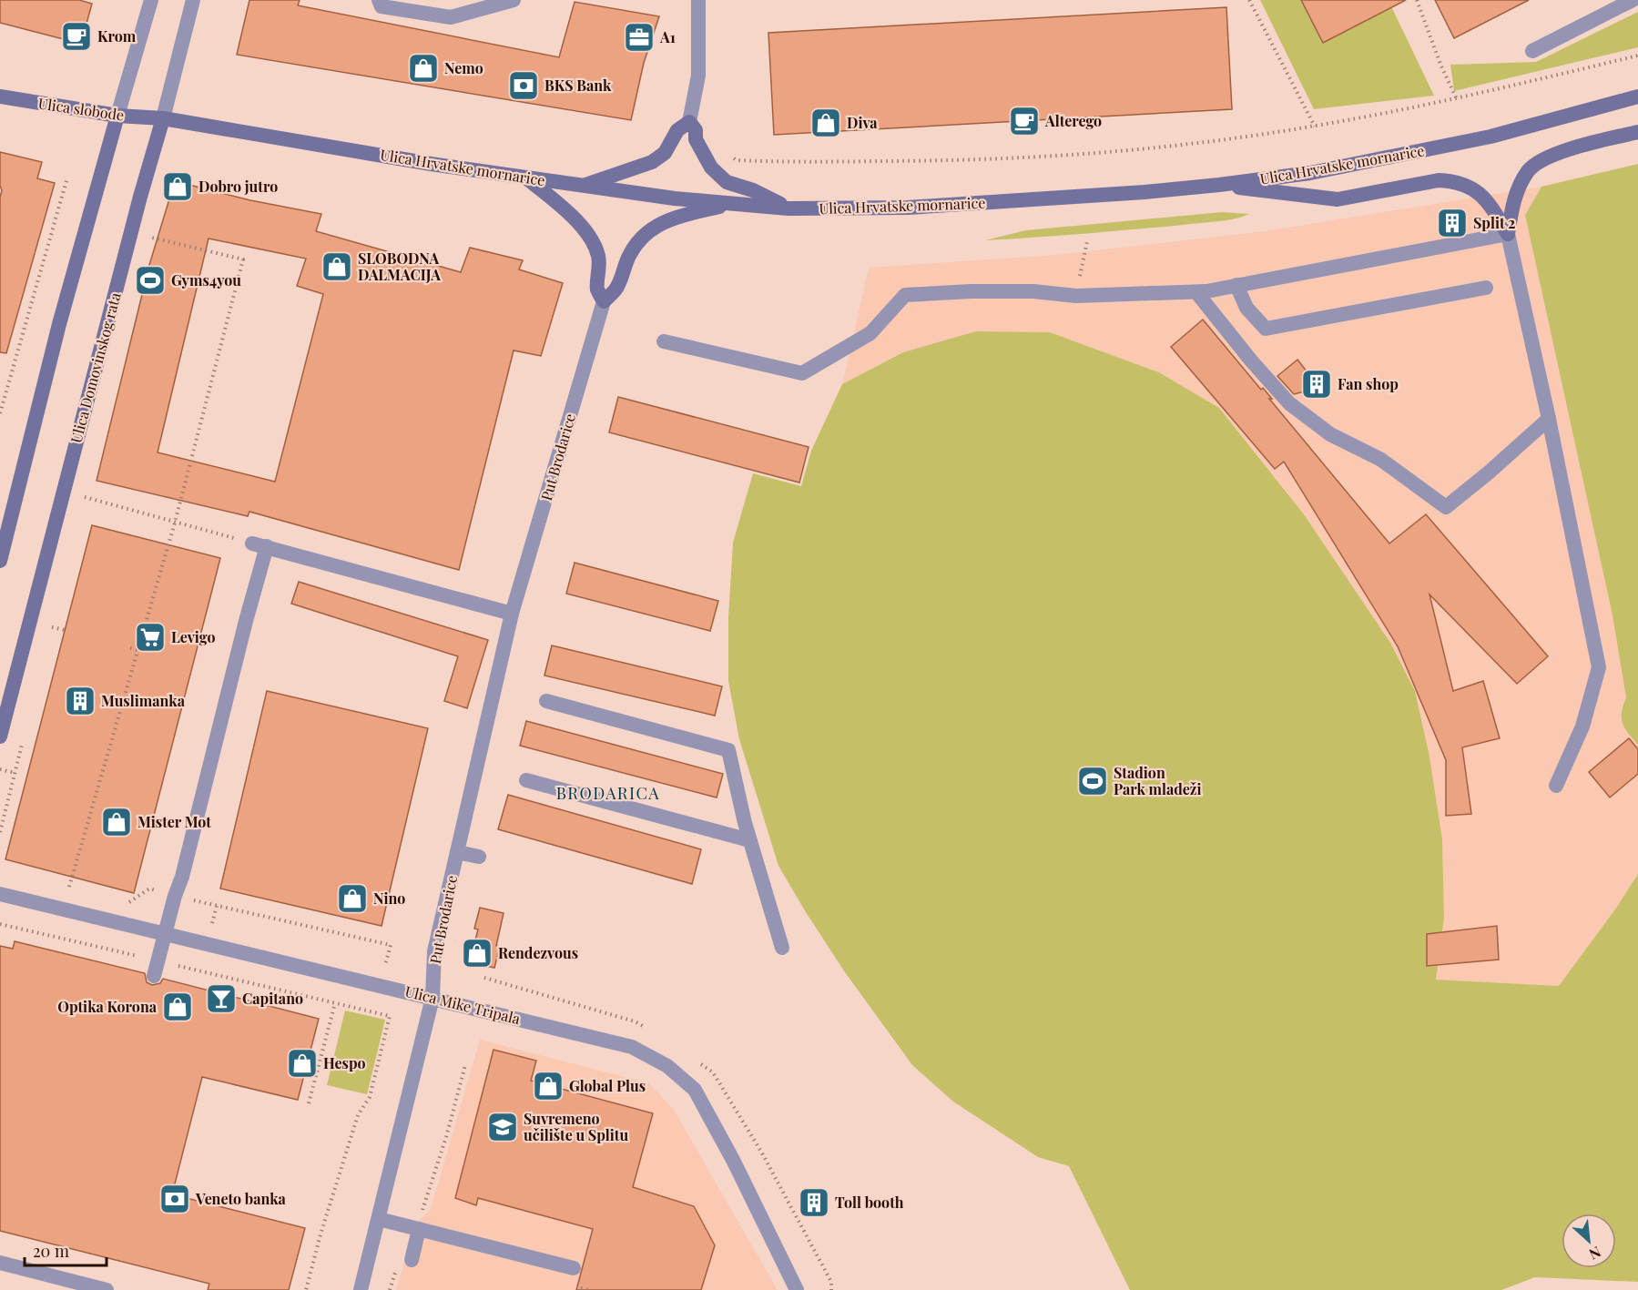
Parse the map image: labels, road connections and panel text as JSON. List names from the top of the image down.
{
  "streets": {
    "main road": ["Ulica slobode", "Ulica Hrvatske mornarice", "Ulica Domovinskog rata"],
    "street": ["Put Brodarice", "Ulica Mike Tripala"]
  },
  "crossings": [
    ["Ulica slobode", "Ulica Hrvatske mornarice"],
    ["Ulica slobode", "Ulica Domovinskog rata"],
    ["Ulica Hrvatske mornarice", "Ulica Domovinskog rata"],
    ["Put Brodarice", "Ulica Mike Tripala"]
  ],
  "districts": ["BRODARICA"],
  "places": {
    "cafe": ["Krom", "Alterego"],
    "office": ["A1"],
    "shop": [
      "Nemo",
      "Diva",
      "Dobro jutro",
      "SLOBODNA DALMACIJA",
      "Mister Mot",
      "Nino",
      "Rendezvous",
      "Optika Korona",
      "Hespo",
      "Global Plus"
    ],
    "bank": ["BKS Bank", "Veneto banka"],
    "building": [
      "Split 2",
      "Fan shop",
      "Muslimanka",
      "Toll booth"
    ],
    "sports": ["Gyms4you", "Stadion Park mladeži"],
    "supermarket": ["Levigo"],
    "bar": ["Capitano"],
    "school or university": ["Suvremeno učilište u Splitu"]
  },
  "scale_bar": "20 m",
  "north": "bottom right"
}
